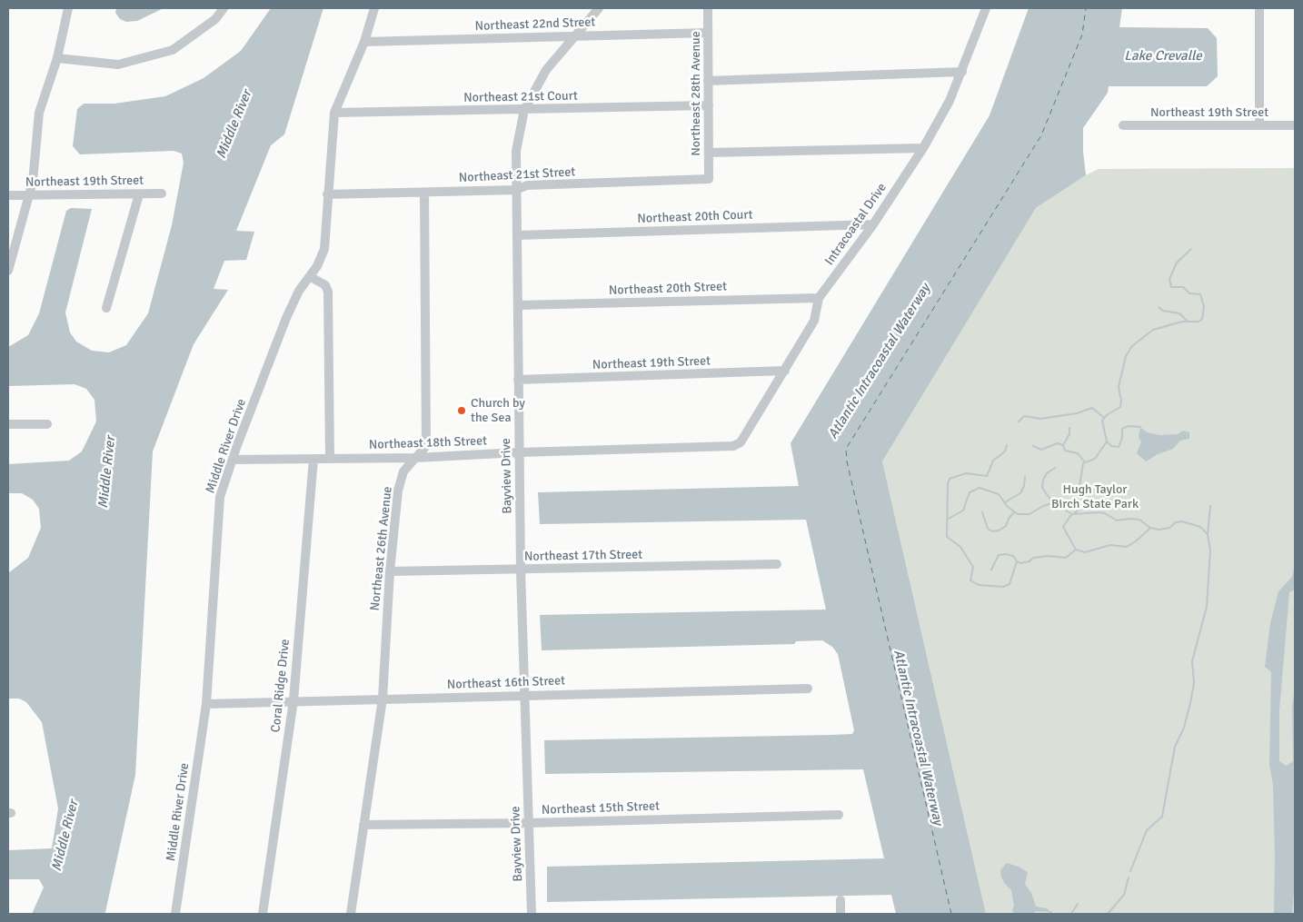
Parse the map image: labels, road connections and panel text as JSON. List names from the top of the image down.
{
  "streets": {
    "street": [
      "Northeast 22nd Street",
      "Northeast 28th Avenue",
      "Northeast 21st Court",
      "Northeast 19th Street",
      "Northeast 21st Street",
      "Northeast 20th Court",
      "Intracoastal Drive",
      "Northeast 20th Street",
      "Northeast 18th Street",
      "Middle River Drive",
      "Bayview Drive",
      "Northeast 26th Avenue",
      "Northeast 17th Street",
      "Northeast 16th Street",
      "Coral Ridge Drive",
      "Northeast 15th Street"
    ]
  },
  "crossings": [
    ["Northeast 22nd Street", "Northeast 28th Avenue"],
    ["Northeast 22nd Street", "Middle River Drive"],
    ["Northeast 22nd Street", "Bayview Drive"],
    ["Northeast 28th Avenue", "Northeast 21st Court"],
    ["Northeast 28th Avenue", "Northeast 21st Street"],
    ["Northeast 21st Court", "Middle River Drive"],
    ["Northeast 21st Court", "Bayview Drive"],
    ["Northeast 19th Street", "Intracoastal Drive"],
    ["Northeast 19th Street", "Bayview Drive"],
    ["Northeast 21st Street", "Middle River Drive"],
    ["Northeast 21st Street", "Bayview Drive"],
    ["Northeast 21st Street", "Northeast 26th Avenue"],
    ["Northeast 20th Court", "Intracoastal Drive"],
    ["Northeast 20th Court", "Bayview Drive"],
    ["Intracoastal Drive", "Northeast 20th Street"],
    ["Intracoastal Drive", "Northeast 18th Street"],
    ["Northeast 20th Street", "Bayview Drive"],
    ["Northeast 18th Street", "Middle River Drive"],
    ["Northeast 18th Street", "Bayview Drive"],
    ["Northeast 18th Street", "Northeast 26th Avenue"],
    ["Northeast 18th Street", "Coral Ridge Drive"],
    ["Middle River Drive", "Northeast 16th Street"],
    ["Bayview Drive", "Northeast 17th Street"],
    ["Bayview Drive", "Northeast 16th Street"],
    ["Bayview Drive", "Northeast 15th Street"],
    ["Northeast 26th Avenue", "Northeast 17th Street"],
    ["Northeast 26th Avenue", "Northeast 16th Street"],
    ["Northeast 26th Avenue", "Northeast 15th Street"],
    ["Northeast 16th Street", "Coral Ridge Drive"]
  ],
  "water": ["Lake Crevalle", "Middle River", "Atlantic Intracoastal Waterway"],
  "parks": ["Hugh Taylor Birch State Park"],
  "places": ["Church by the Sea"]
}
